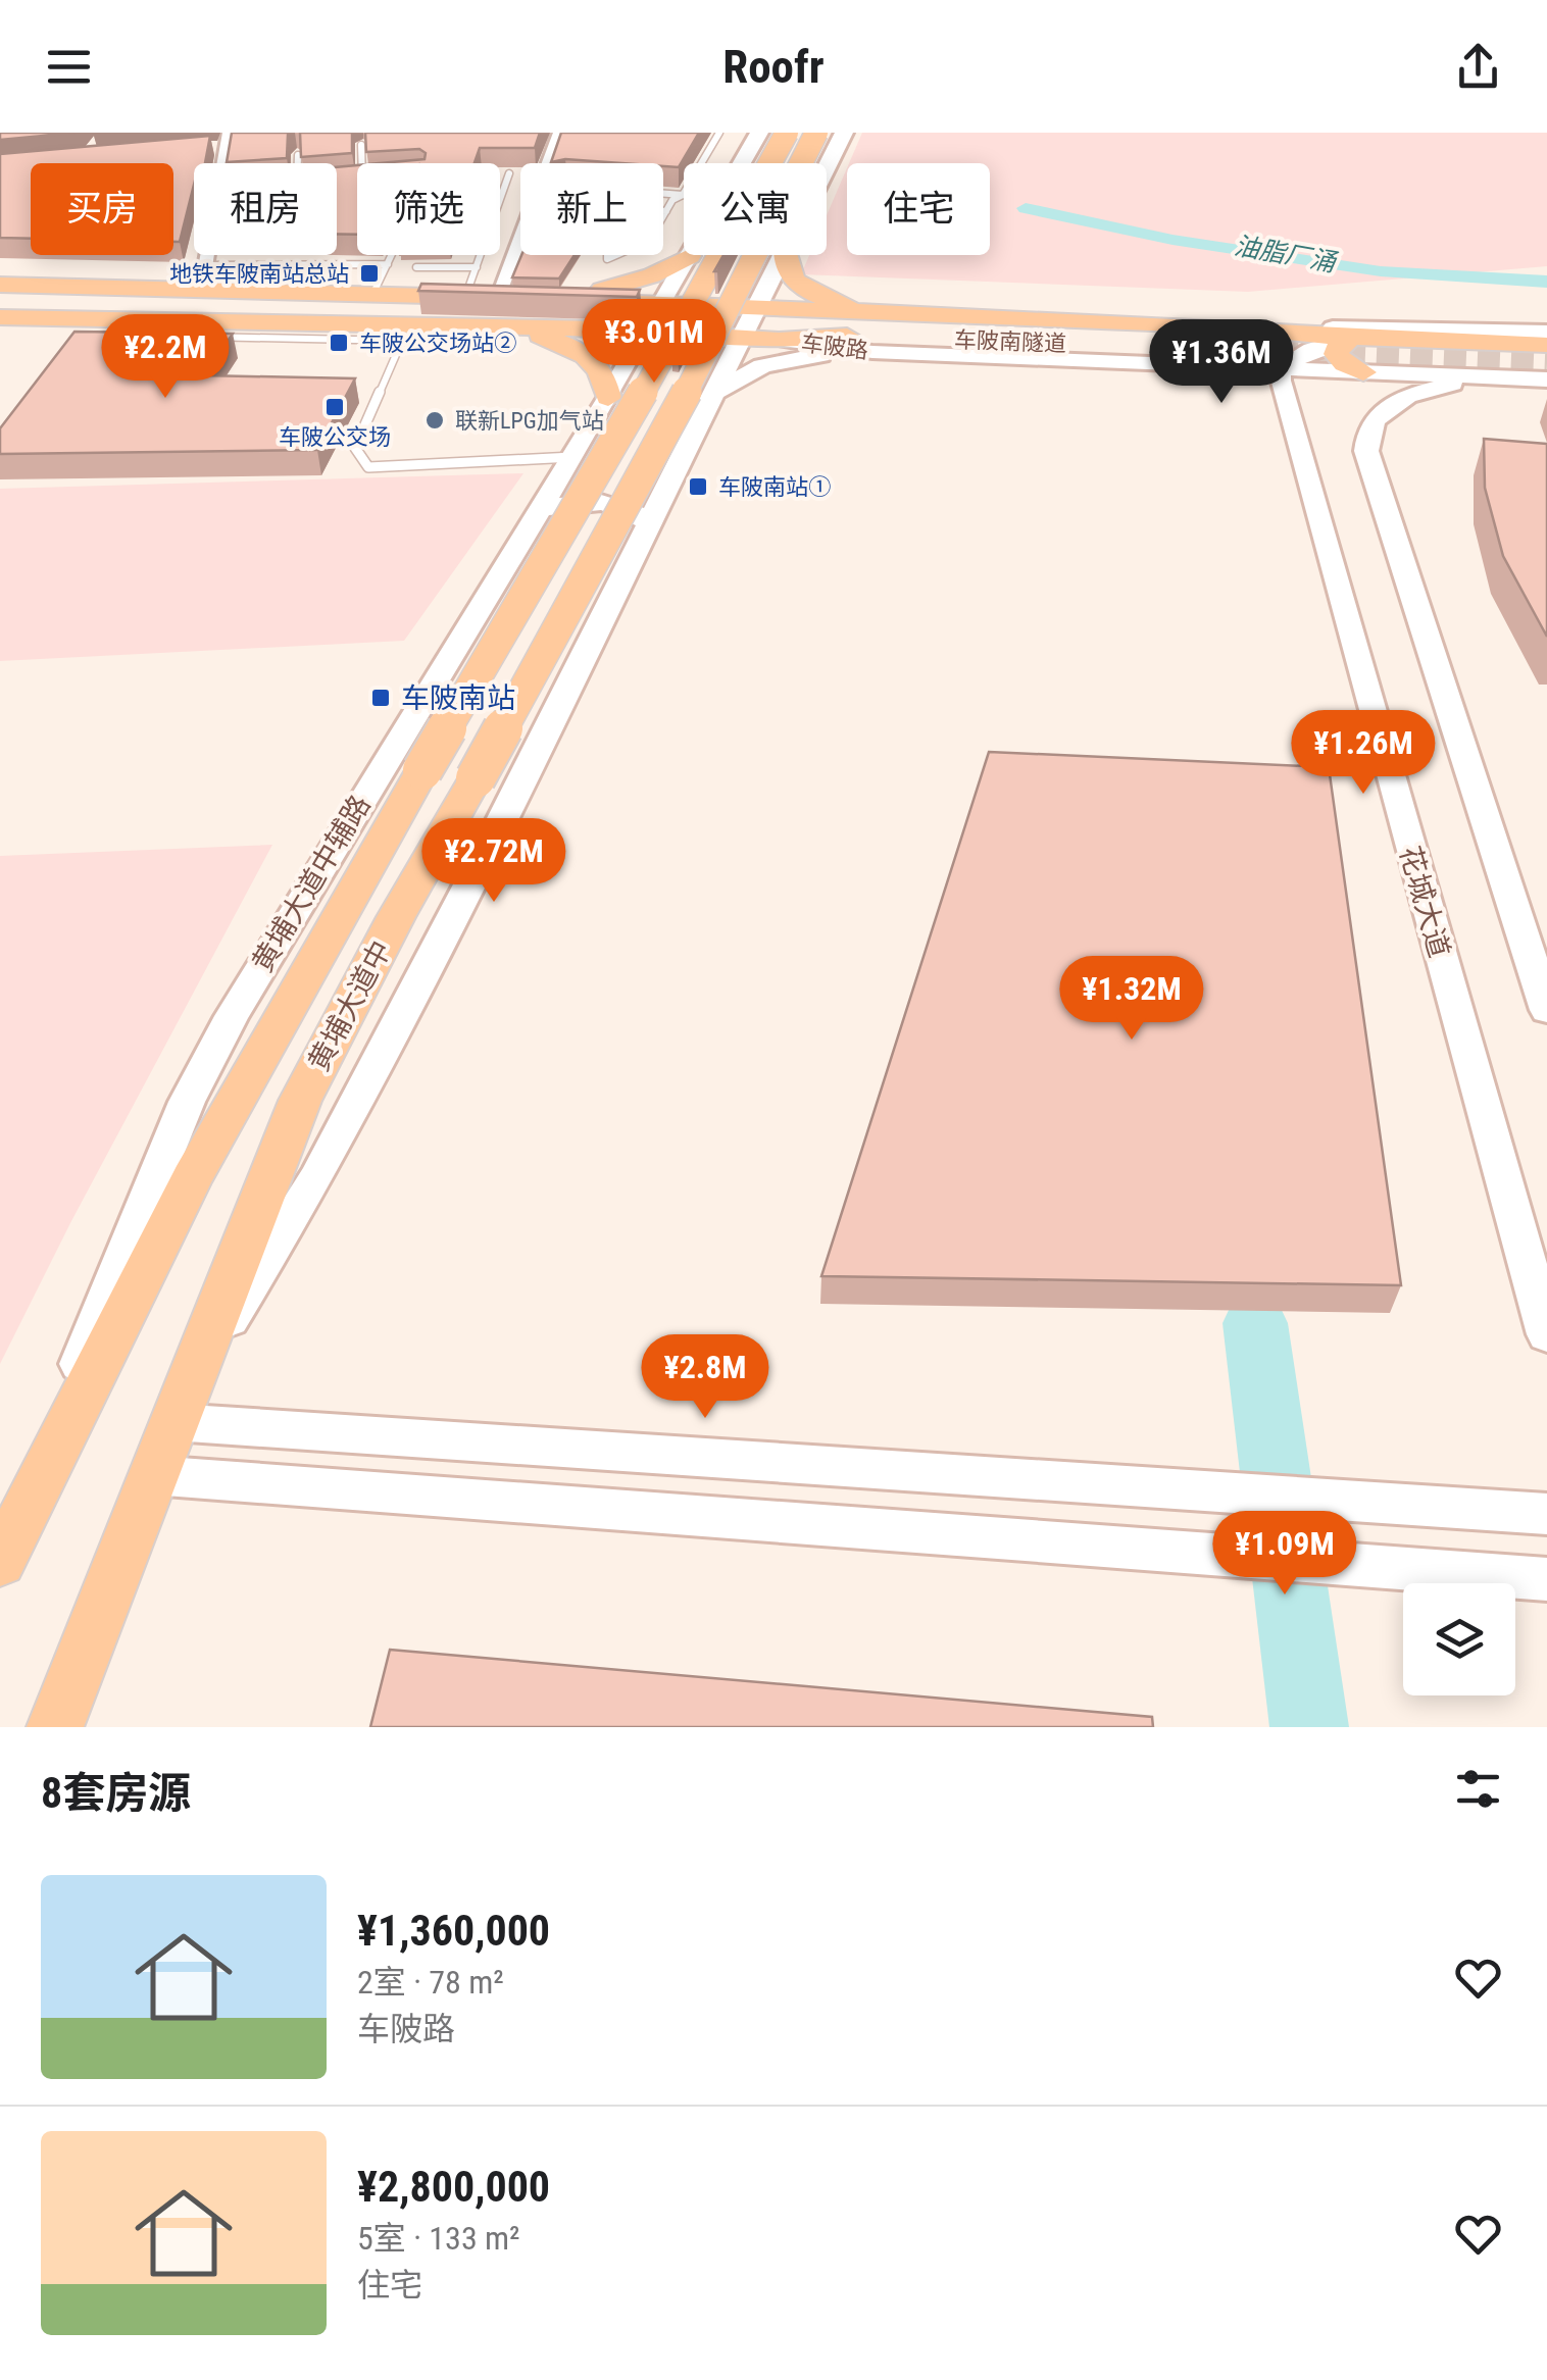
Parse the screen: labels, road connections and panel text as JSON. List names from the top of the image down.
{
  "streets": {
    "main road": [
      "车陂南隧道",
      "车陂路",
      "黄埔大道中辅路",
      "花城大道",
      "黄埔大道中"
    ]
  },
  "crossings": [
    ["车陂南隧道", "车陂路"],
    ["车陂路", "黄埔大道中辅路"],
    ["车陂路", "花城大道"],
    ["车陂路", "黄埔大道中"],
    ["黄埔大道中辅路", "黄埔大道中"]
  ],
  "water": ["油脂厂涌"],
  "places": {
    "transit": [
      "地铁车陂南站总站",
      "车陂公交场站②",
      "车陂公交场",
      "车陂南站①",
      "车陂南站"
    ],
    "other": ["联新LPG加气站"]
  },
  "page": {
    "header": "Roofr",
    "chip": [
      "买房",
      "租房",
      "筛选",
      "新上",
      "公寓",
      "住宅"
    ],
    "price": [
      "¥3.01M",
      "¥2.2M",
      "¥1.36M",
      "¥1.26M",
      "¥2.72M",
      "¥1.32M",
      "¥2.8M",
      "¥1.09M"
    ],
    "heading": "8套房源",
    "list": [
      {
        "name": "¥1,360,000",
        "note": "2室 · 78 m² · 车陂路"
      },
      {
        "name": "¥2,800,000",
        "note": "5室 · 133 m² · 住宅"
      }
    ]
  }
}
